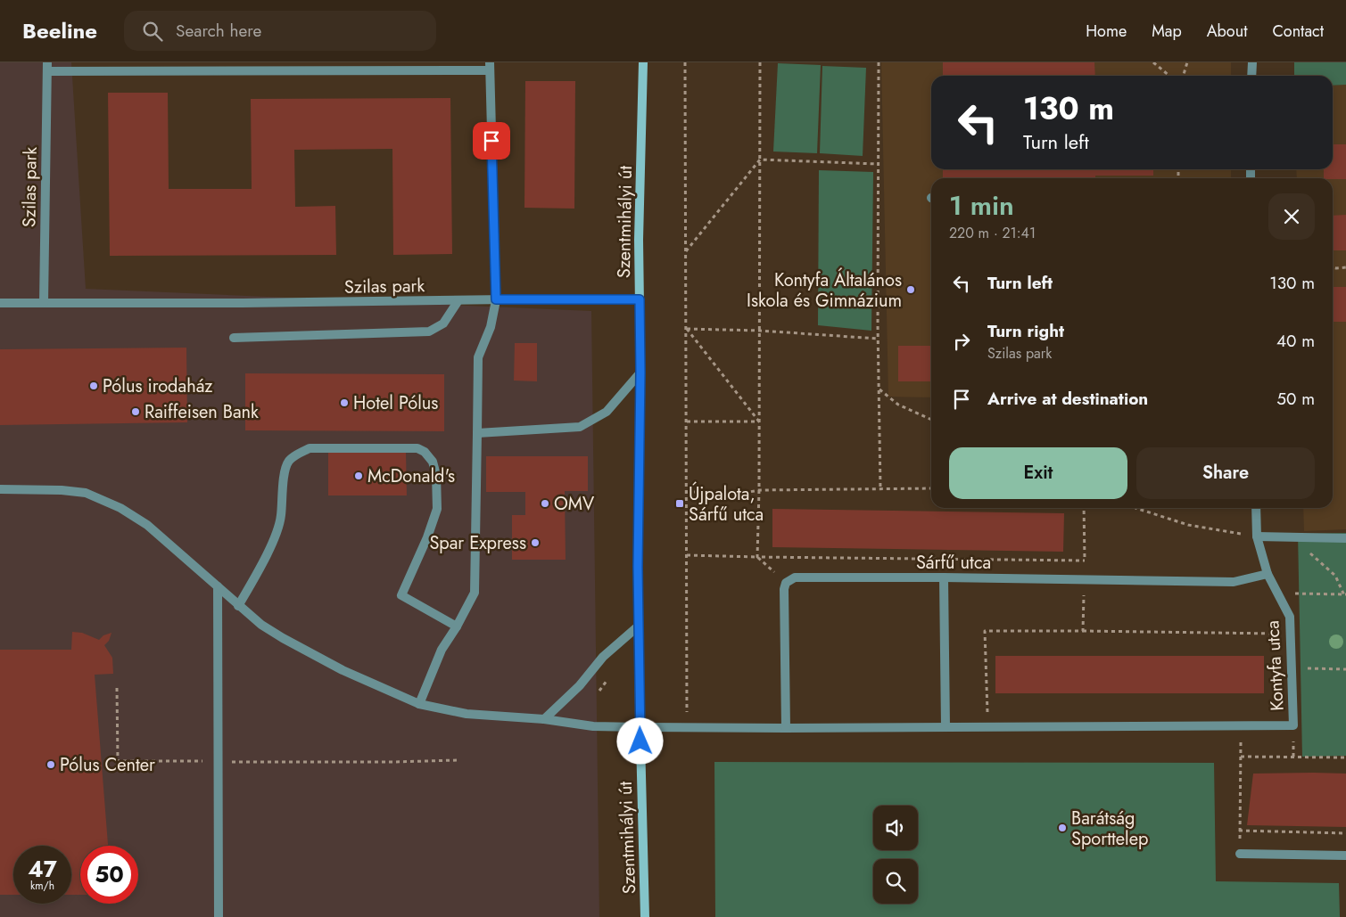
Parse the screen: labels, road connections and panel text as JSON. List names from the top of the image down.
{
  "streets": {
    "main road": ["Szentmihályi út"],
    "street": ["Szilas park", "Sárfű utca", "Kontyfa utca"]
  },
  "crossings": [
    ["Sárfű utca", "Kontyfa utca"]
  ],
  "places": {
    "other": [
      "Kontyfa Általános Iskola és Gimnázium",
      "Pólus irodaház",
      "Hotel Pólus",
      "Raiffeisen Bank",
      "McDonald's",
      "OMV",
      "Spar Express",
      "Pólus Center",
      "Barátság Sporttelep"
    ],
    "transit": ["Újpalota, Sárfű utca"]
  },
  "page": {
    "header": "Beeline",
    "search": "Search here",
    "nav": [
      "Home",
      "Map",
      "About",
      "Contact"
    ],
    "turn": ["130 m", "Turn left"],
    "heading": ["1 min", "220 m · 21:41"],
    "list": [
      {
        "name": "Turn left",
        "value": "130 m"
      },
      {
        "name": "Turn right",
        "note": "Szilas park",
        "value": "40 m"
      },
      {
        "name": "Arrive at destination",
        "value": "50 m"
      }
    ],
    "buttons": ["Exit", "Share"],
    "speed": "47 km/h",
    "limit": "50"
  }
}
